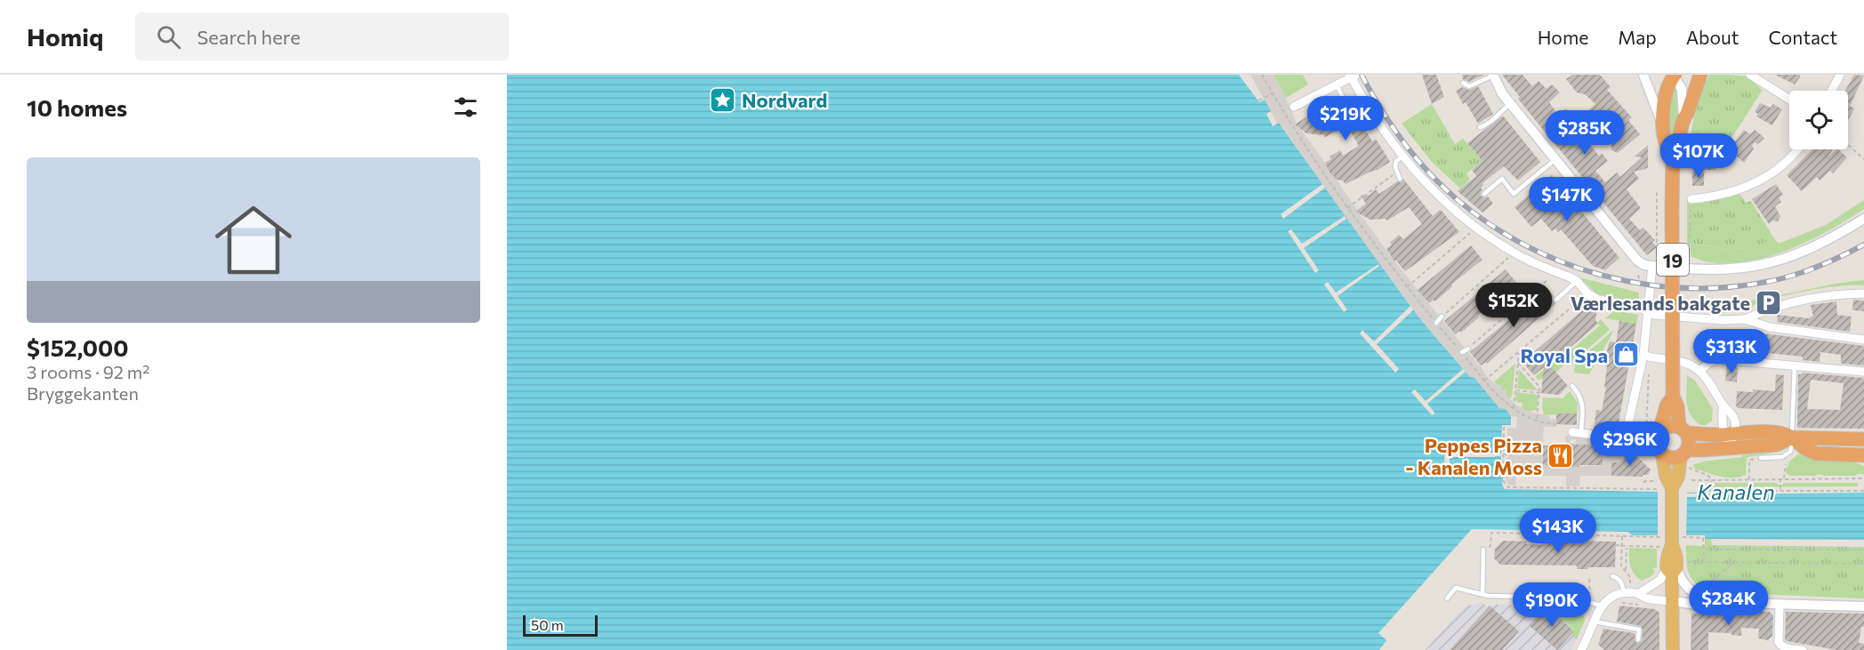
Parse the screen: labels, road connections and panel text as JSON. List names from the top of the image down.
{
  "streets": {
    "highway": ["19"]
  },
  "water": ["Kanalen"],
  "places": {
    "place": ["Nordvard"],
    "parking": ["Værlesands bakgate"],
    "shop": ["Royal Spa"],
    "restaurant": ["Peppes Pizza - Kanalen Moss"]
  },
  "scale_bar": "50 m",
  "page": {
    "header": "Homiq",
    "search": "Search here",
    "nav": [
      "Home",
      "Map",
      "About",
      "Contact"
    ],
    "heading": "10 homes",
    "price": [
      "$219K",
      "$285K",
      "$107K",
      "$147K",
      "$152K",
      "$313K",
      "$296K",
      "$143K",
      "$284K",
      "$190K"
    ],
    "list": [
      {
        "name": "$152,000",
        "note": "3 rooms · 92 m² · Bryggekanten"
      }
    ],
    "scale": "50 m"
  }
}
